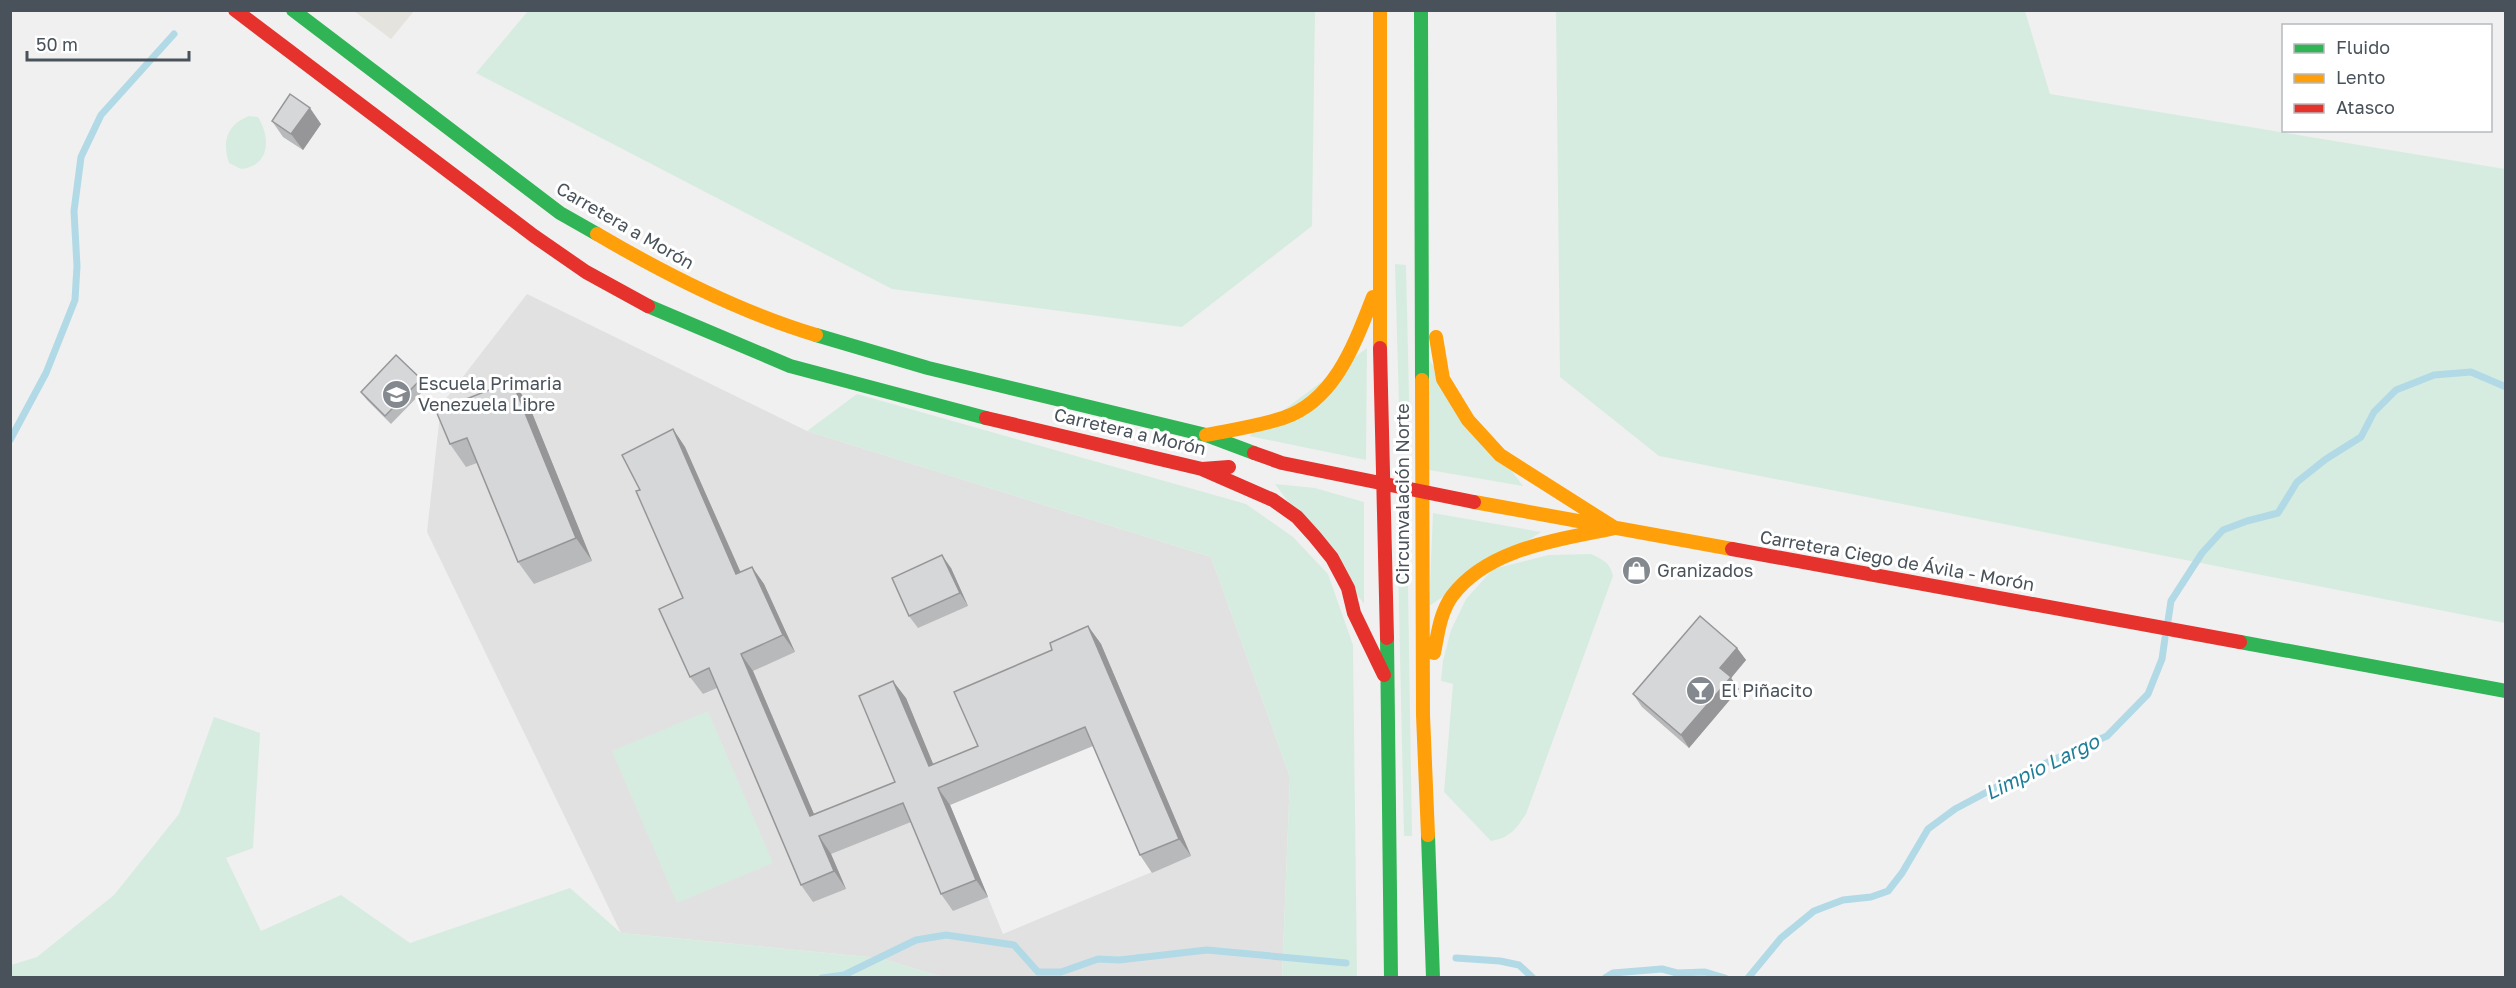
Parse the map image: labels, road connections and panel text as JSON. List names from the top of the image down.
{
  "streets": {
    "main road": ["Carretera a Morón", "Circunvalación Norte", "Carretera Ciego de Ávila - Morón"]
  },
  "crossings": [
    ["Carretera a Morón", "Carretera Ciego de Ávila - Morón"],
    ["Circunvalación Norte", "Carretera Ciego de Ávila - Morón"]
  ],
  "water": ["Limpio Largo"],
  "places": {
    "school or university": ["Escuela Primaria Venezuela Libre"],
    "shop": ["Granizados"],
    "bar": ["El Piñacito"]
  },
  "legend": ["Fluido", "Lento", "Atasco"],
  "scale_bar": "50 m"
}
